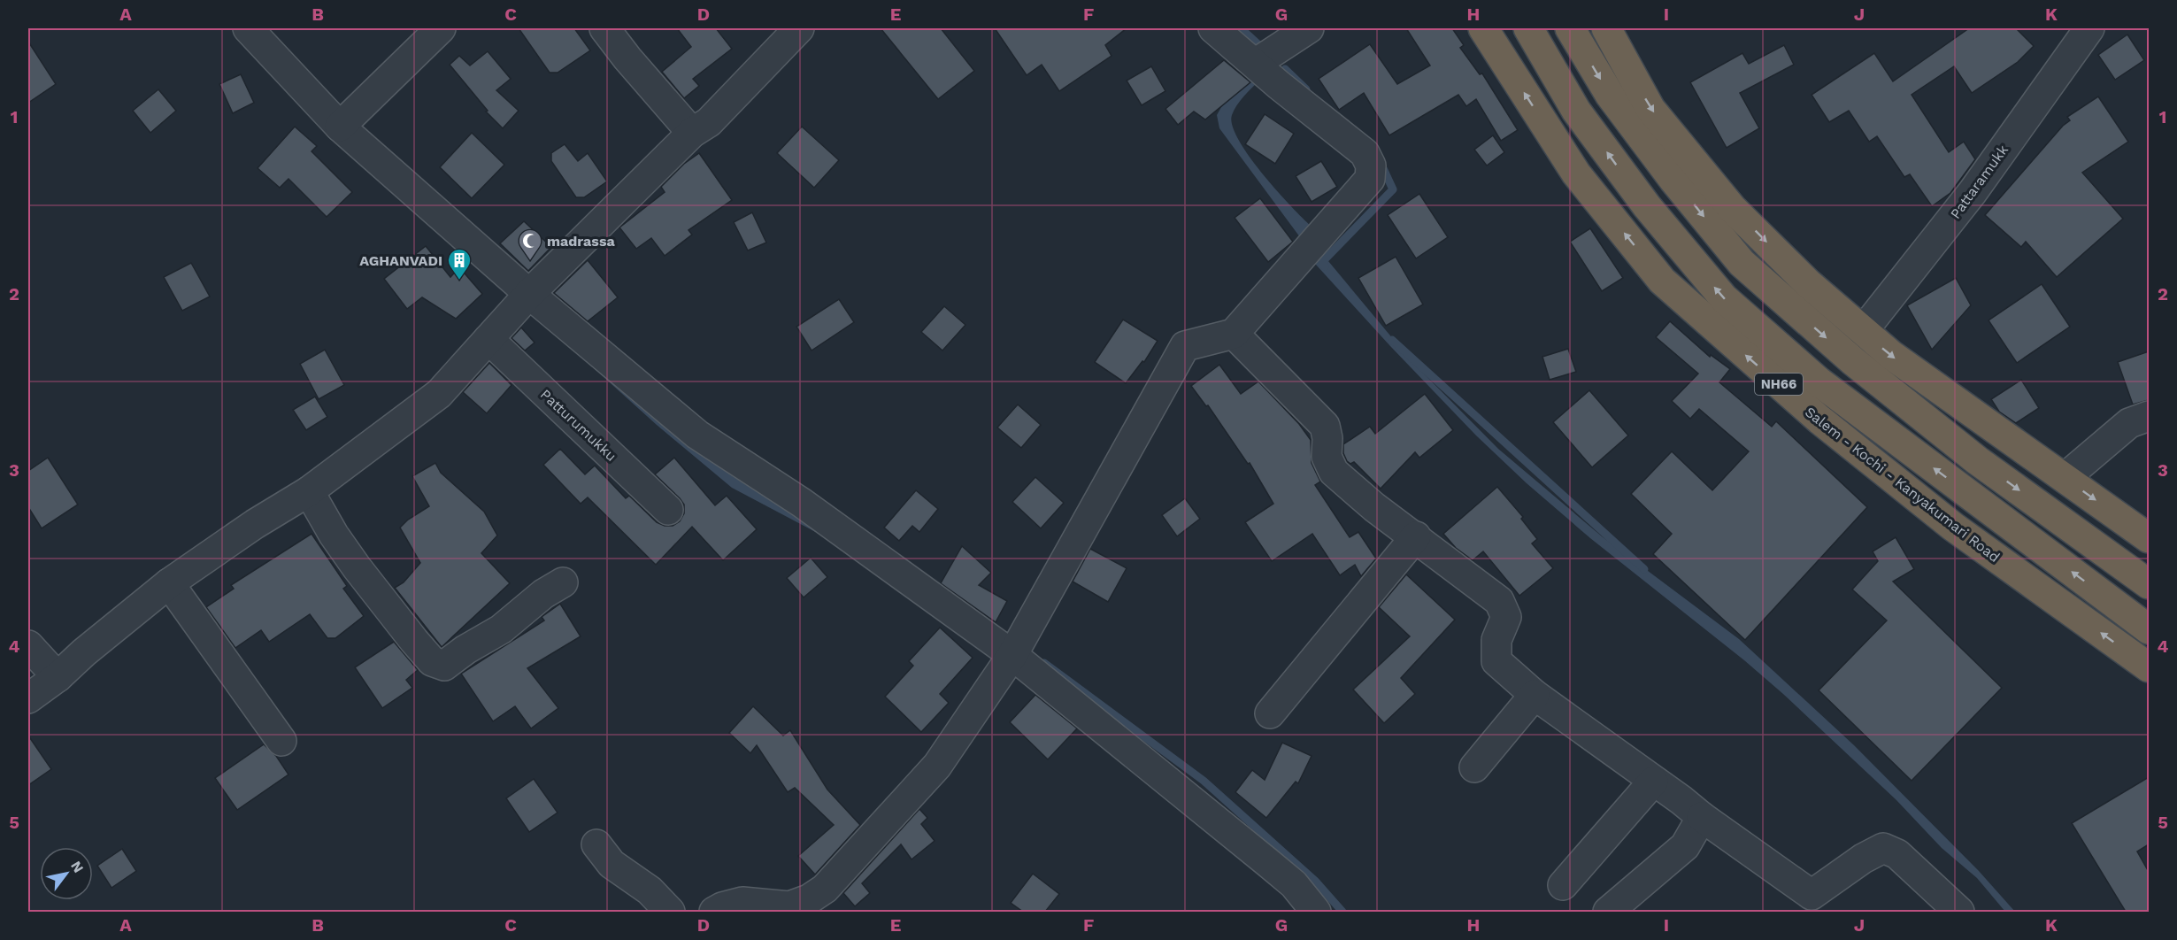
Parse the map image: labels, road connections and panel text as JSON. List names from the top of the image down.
{
  "streets": {
    "highway": ["NH66", "Salem - Kochi - Kanyakumari Road"],
    "street": ["Pattaramukk", "Patturumukku"]
  },
  "places": {
    "mosque": ["madrassa"],
    "building": ["AGHANVADI"]
  },
  "north": "top right",
  "grid": {
    "columns": [
      "A",
      "B",
      "C",
      "D",
      "E",
      "F",
      "G",
      "H",
      "I",
      "J",
      "K"
    ],
    "rows": [
      "1",
      "2",
      "3",
      "4",
      "5"
    ]
  }
}
